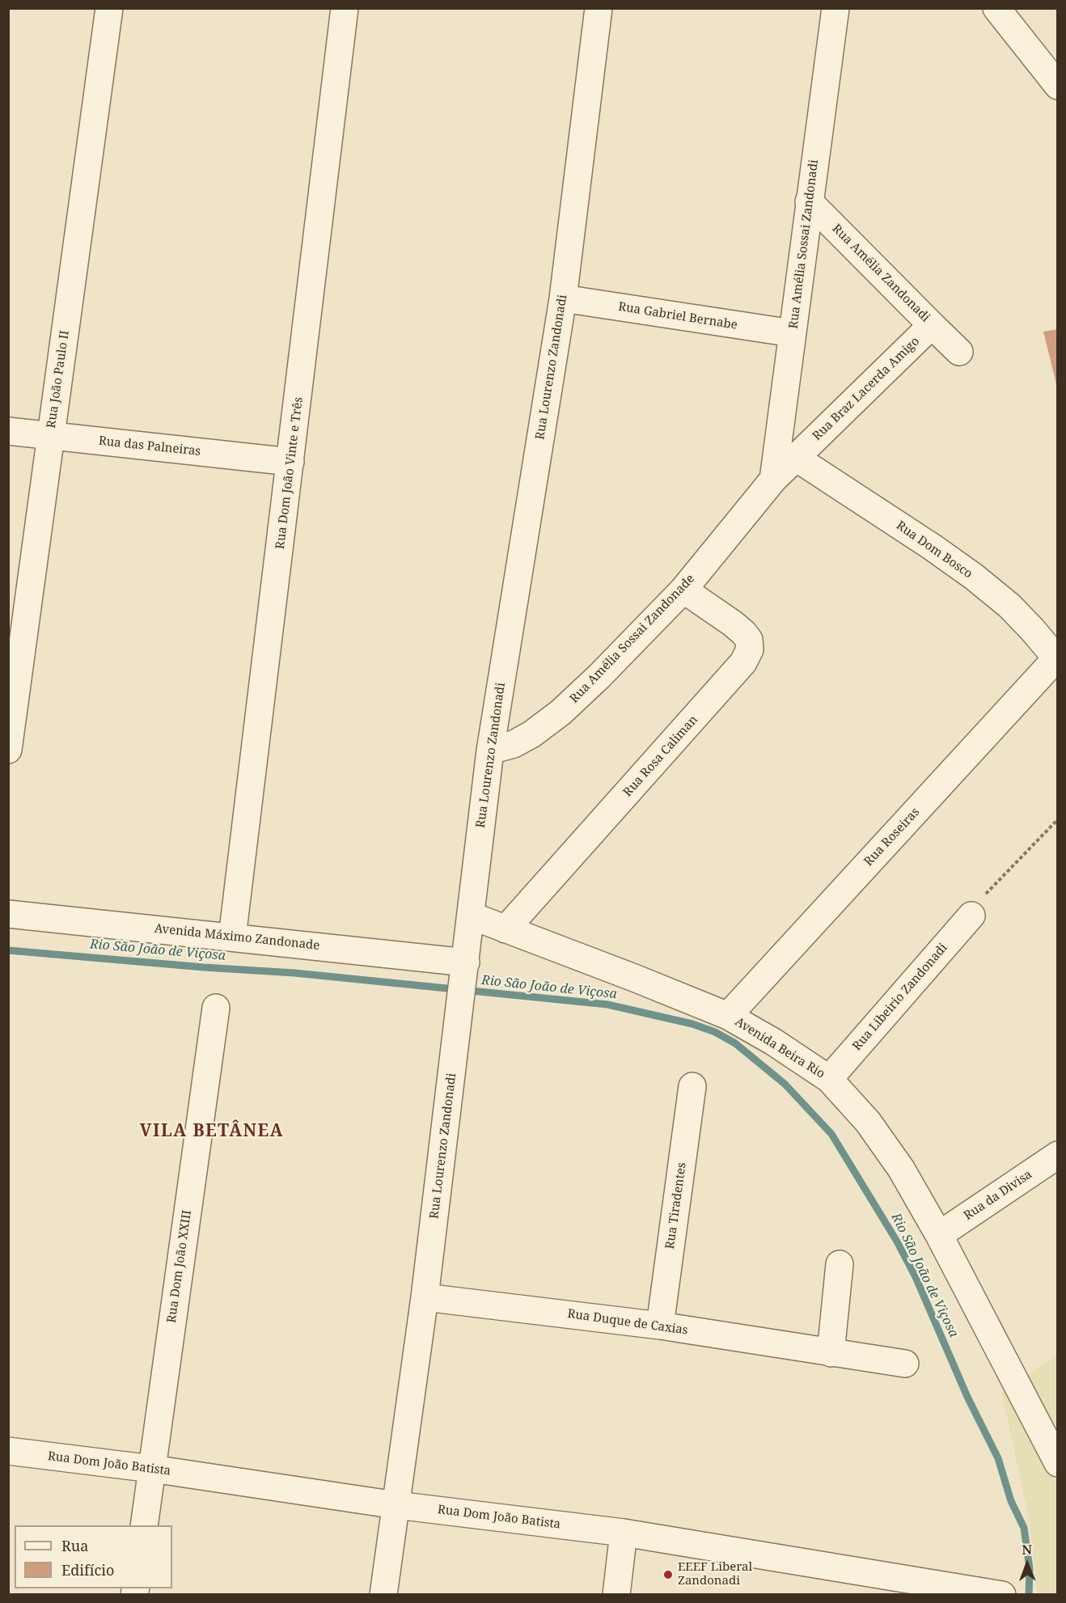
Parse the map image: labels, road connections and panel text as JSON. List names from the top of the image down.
{
  "streets": {
    "street": [
      "Rua Amélia Sossai Zandonadi",
      "Rua Amélia Zandonadi",
      "Rua Gabriel Bernabe",
      "Rua Lourenzo Zandonadi",
      "Rua João Paulo II",
      "Rua Braz Lacerda Amigo",
      "Rua das Palneiras",
      "Rua Dom João Vinte e Três",
      "Rua Dom Bosco",
      "Rua Amélia Sossai Zandonade",
      "Rua Rosa Caliman",
      "Rua Roseiras",
      "Avenida Máximo Zandonade",
      "Rua Libeirio Zandonadi",
      "Avenida Beira Rio",
      "Rua da Divisa",
      "Rua Tiradentes",
      "Rua Dom João XXIII",
      "Rua Duque de Caxias",
      "Rua Dom João Batista"
    ]
  },
  "crossings": [
    ["Rua Amélia Sossai Zandonadi", "Rua Amélia Zandonadi"],
    ["Rua Amélia Sossai Zandonadi", "Rua Gabriel Bernabe"],
    ["Rua Amélia Sossai Zandonadi", "Rua Braz Lacerda Amigo"],
    ["Rua Amélia Sossai Zandonadi", "Rua Amélia Sossai Zandonade"],
    ["Rua Amélia Zandonadi", "Rua Braz Lacerda Amigo"],
    ["Rua Gabriel Bernabe", "Rua Lourenzo Zandonadi"],
    ["Rua Lourenzo Zandonadi", "Rua Amélia Sossai Zandonade"],
    ["Rua Lourenzo Zandonadi", "Avenida Máximo Zandonade"],
    ["Rua Lourenzo Zandonadi", "Avenida Beira Rio"],
    ["Rua Lourenzo Zandonadi", "Rua Duque de Caxias"],
    ["Rua Lourenzo Zandonadi", "Rua Dom João Batista"],
    ["Rua João Paulo II", "Rua das Palneiras"],
    ["Rua Braz Lacerda Amigo", "Rua Dom Bosco"],
    ["Rua Braz Lacerda Amigo", "Rua Amélia Sossai Zandonade"],
    ["Rua das Palneiras", "Rua Dom João Vinte e Três"],
    ["Rua Dom João Vinte e Três", "Avenida Máximo Zandonade"],
    ["Rua Dom Bosco", "Rua Roseiras"],
    ["Rua Amélia Sossai Zandonade", "Rua Rosa Caliman"],
    ["Rua Rosa Caliman", "Avenida Beira Rio"],
    ["Rua Roseiras", "Avenida Beira Rio"],
    ["Rua Libeirio Zandonadi", "Avenida Beira Rio"],
    ["Avenida Beira Rio", "Rua da Divisa"],
    ["Rua Tiradentes", "Rua Duque de Caxias"],
    ["Rua Dom João XXIII", "Rua Dom João Batista"]
  ],
  "districts": ["VILA BETÂNEA"],
  "water": ["Rio São João de Viçosa"],
  "places": ["EEEF Liberal Zandonadi"],
  "legend": ["Rua", "Edifício"],
  "north": "top"
}
